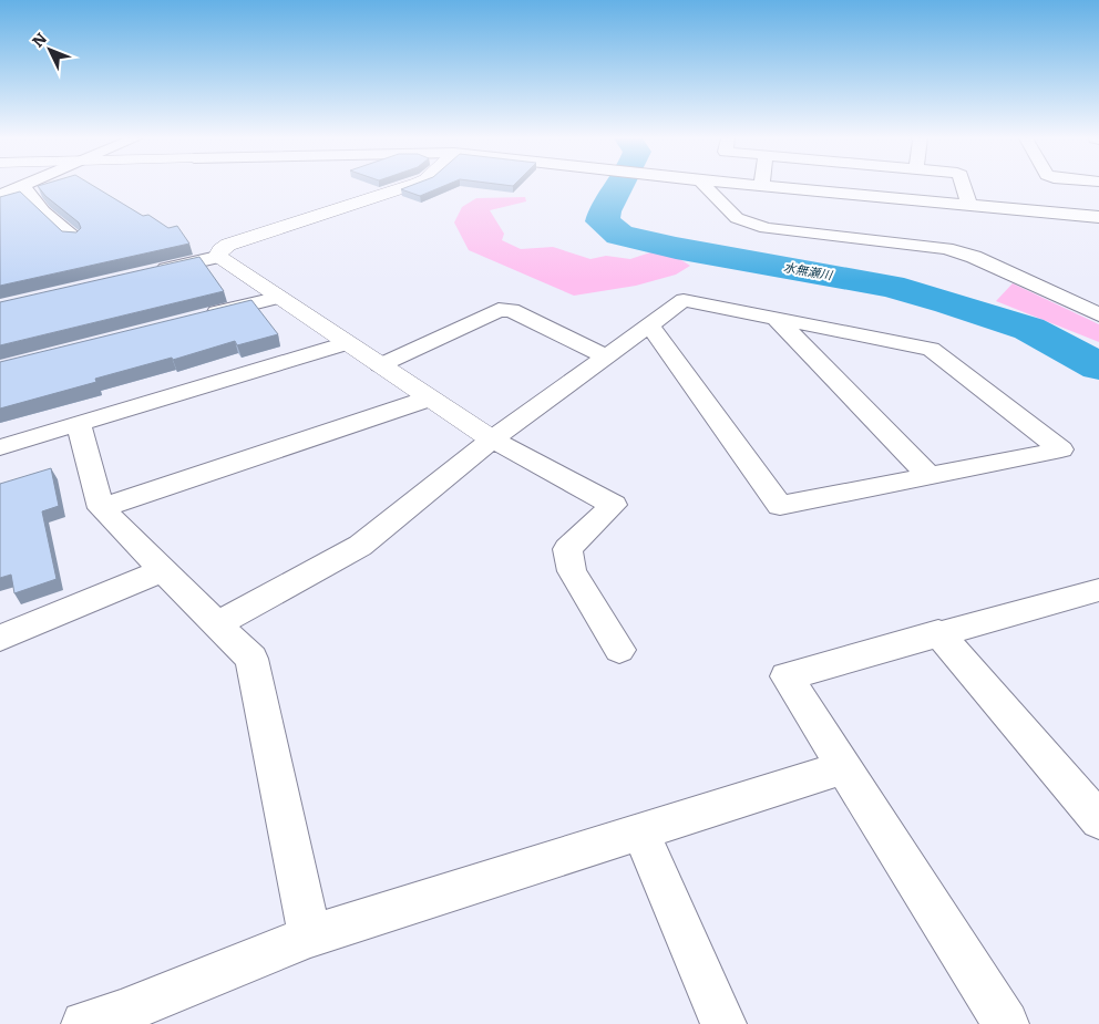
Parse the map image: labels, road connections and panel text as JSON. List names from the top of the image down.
{
  "water": ["水無瀬川"],
  "north": "top left"
}
